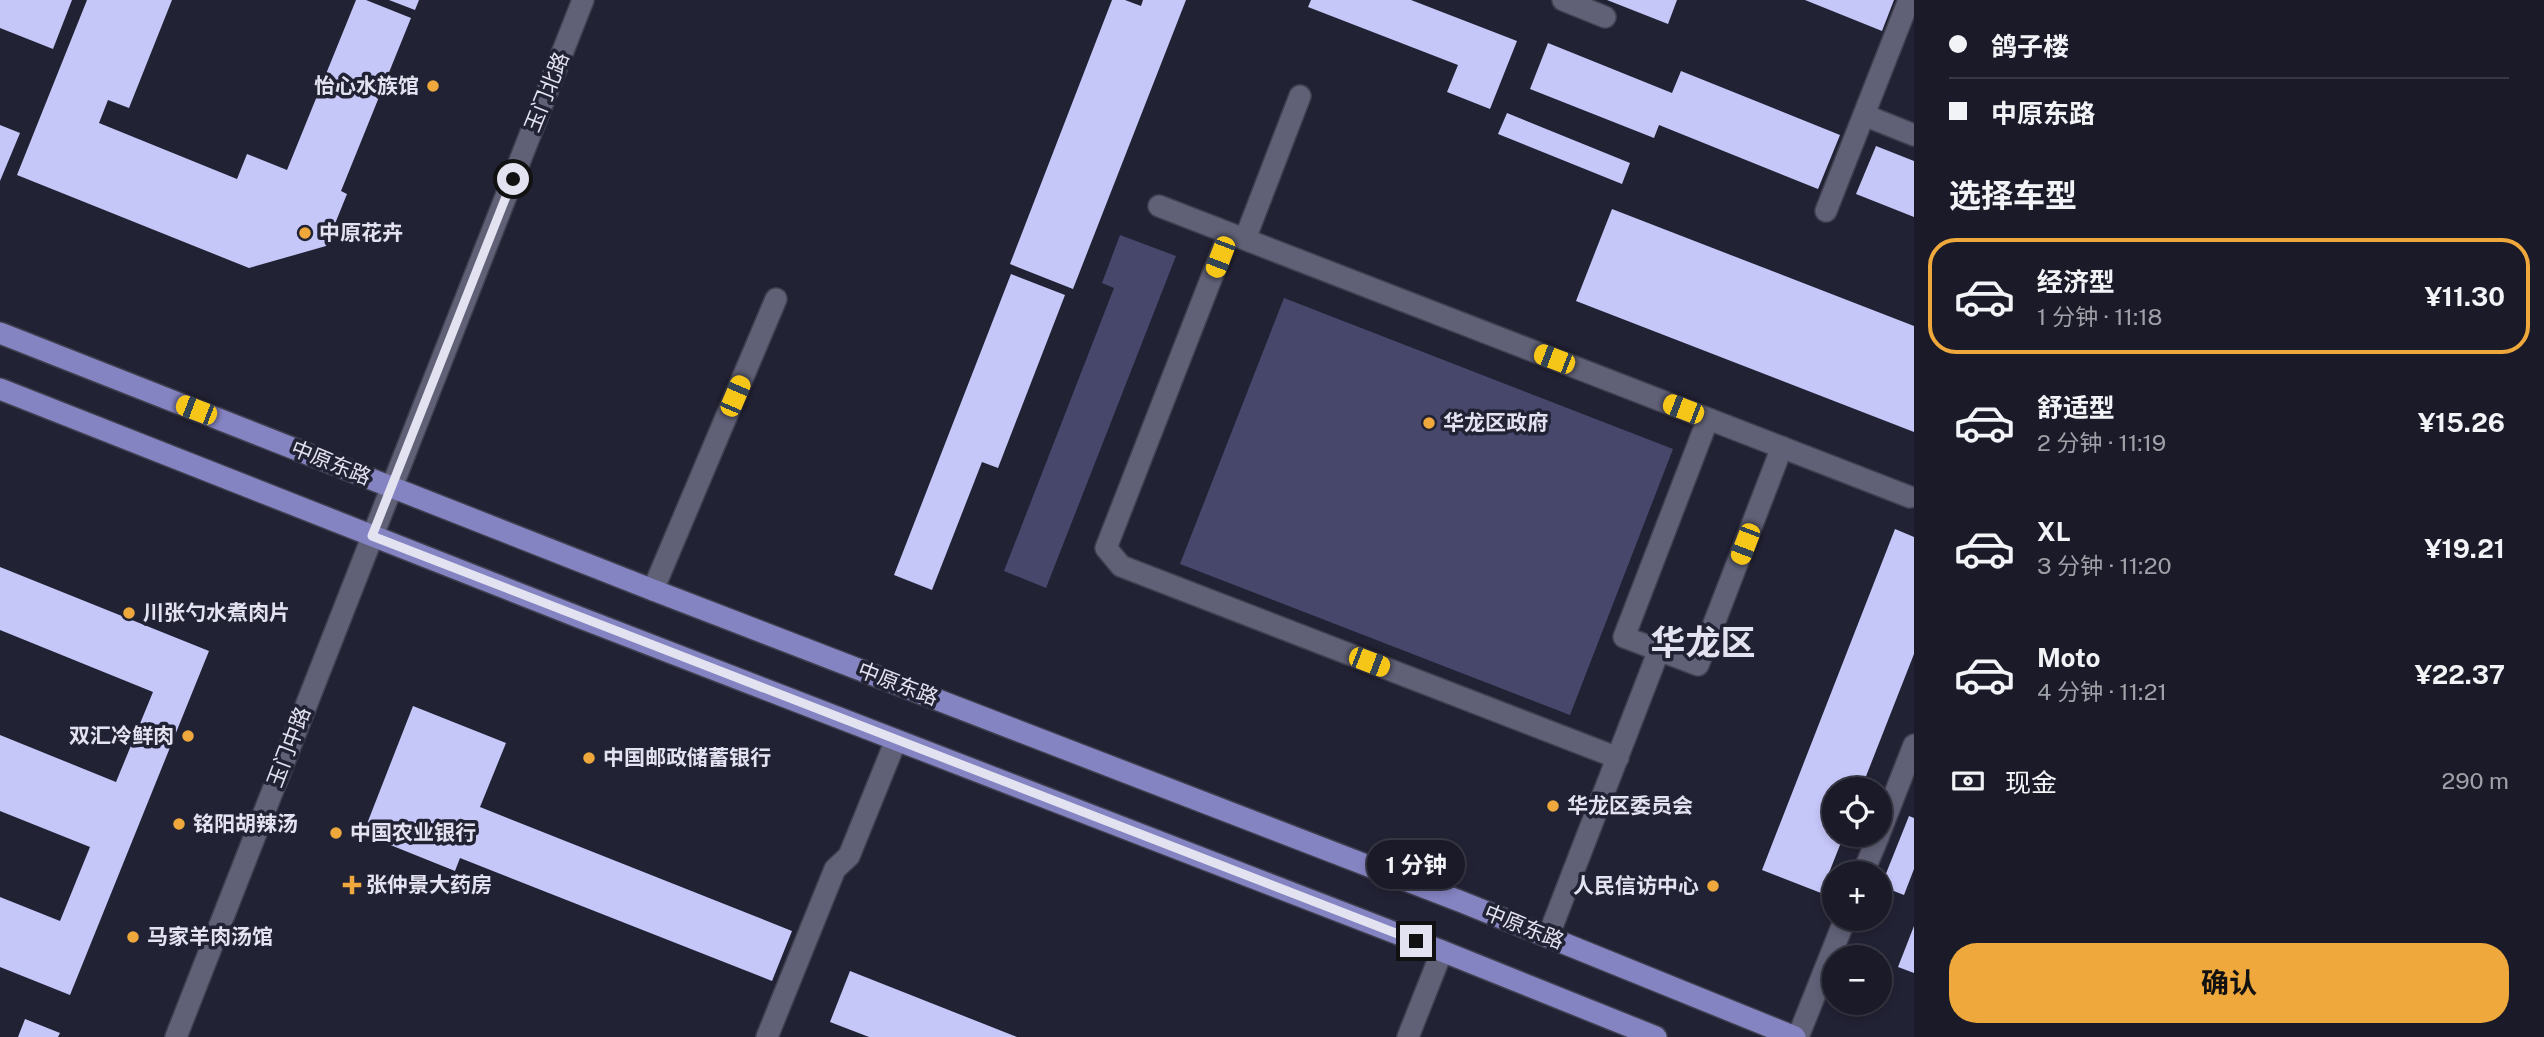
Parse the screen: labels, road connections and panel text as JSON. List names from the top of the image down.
{
  "streets": {
    "main road": ["中原东路"],
    "street": ["玉门北路", "玉门中路"]
  },
  "crossings": [
    ["玉门北路", "中原东路"],
    ["玉门北路", "玉门中路"]
  ],
  "districts": ["华龙区"],
  "places": {
    "other": [
      "怡心水族馆",
      "中原花卉",
      "华龙区政府",
      "川张勺水煮肉片",
      "双汇冷鲜肉",
      "中国邮政储蓄银行",
      "华龙区委员会",
      "铭阳胡辣汤",
      "中国农业银行",
      "人民信访中心",
      "马家羊肉汤馆"
    ],
    "health": ["张仲景大药房"]
  },
  "page": {
    "banner": ["鸽子楼", "中原东路"],
    "heading": "选择车型",
    "list": [
      {
        "name": "经济型",
        "note": "1 分钟 · 11:18",
        "value": "¥11.30"
      },
      {
        "name": "舒适型",
        "note": "2 分钟 · 11:19",
        "value": "¥15.26"
      },
      {
        "name": "XL",
        "note": "3 分钟 · 11:20",
        "value": "¥19.21"
      },
      {
        "name": "Moto",
        "note": "4 分钟 · 11:21",
        "value": "¥22.37"
      }
    ],
    "pay": ["现金", "290 m"],
    "map_buttons": ["+", "−"],
    "bubble": "1 分钟",
    "buttons": "确认"
  }
}
